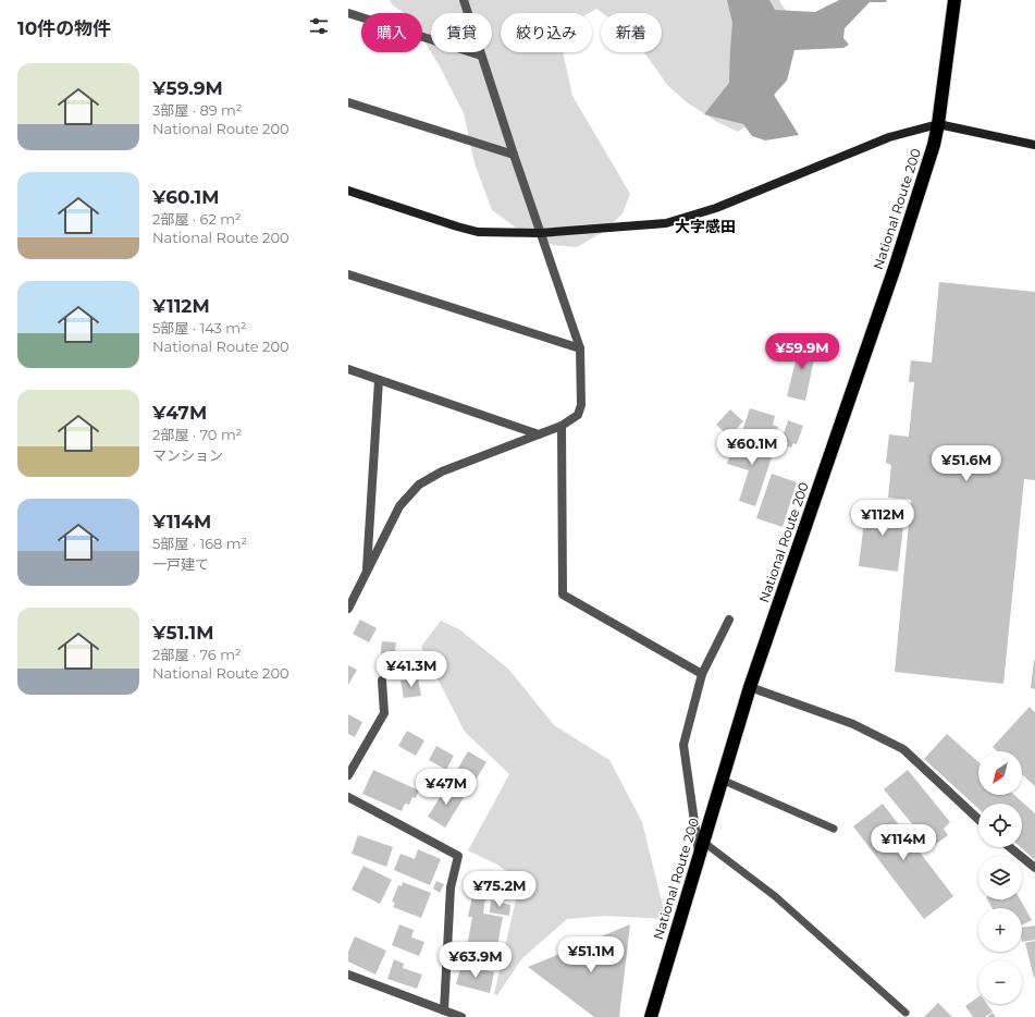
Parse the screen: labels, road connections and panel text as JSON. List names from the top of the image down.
{
  "streets": {
    "highway": ["National Route 200"]
  },
  "districts": ["大字感田"],
  "north": "bottom left",
  "page": {
    "heading": "10件の物件",
    "chip": [
      "購入",
      "賃貸",
      "絞り込み",
      "新着"
    ],
    "list": [
      {
        "name": "¥59.9M",
        "note": "3部屋 · 89 m² · National Route 200"
      },
      {
        "name": "¥60.1M",
        "note": "2部屋 · 62 m² · National Route 200"
      },
      {
        "name": "¥112M",
        "note": "5部屋 · 143 m² · National Route 200"
      },
      {
        "name": "¥47M",
        "note": "2部屋 · 70 m² · マンション"
      },
      {
        "name": "¥114M",
        "note": "5部屋 · 168 m² · 一戸建て"
      },
      {
        "name": "¥51.1M",
        "note": "2部屋 · 76 m² · National Route 200"
      }
    ],
    "price": [
      "¥59.9M",
      "¥60.1M",
      "¥51.6M",
      "¥112M",
      "¥41.3M",
      "¥47M",
      "¥114M",
      "¥75.2M",
      "¥51.1M",
      "¥63.9M"
    ],
    "map_buttons": ["+", "−"]
  }
}
